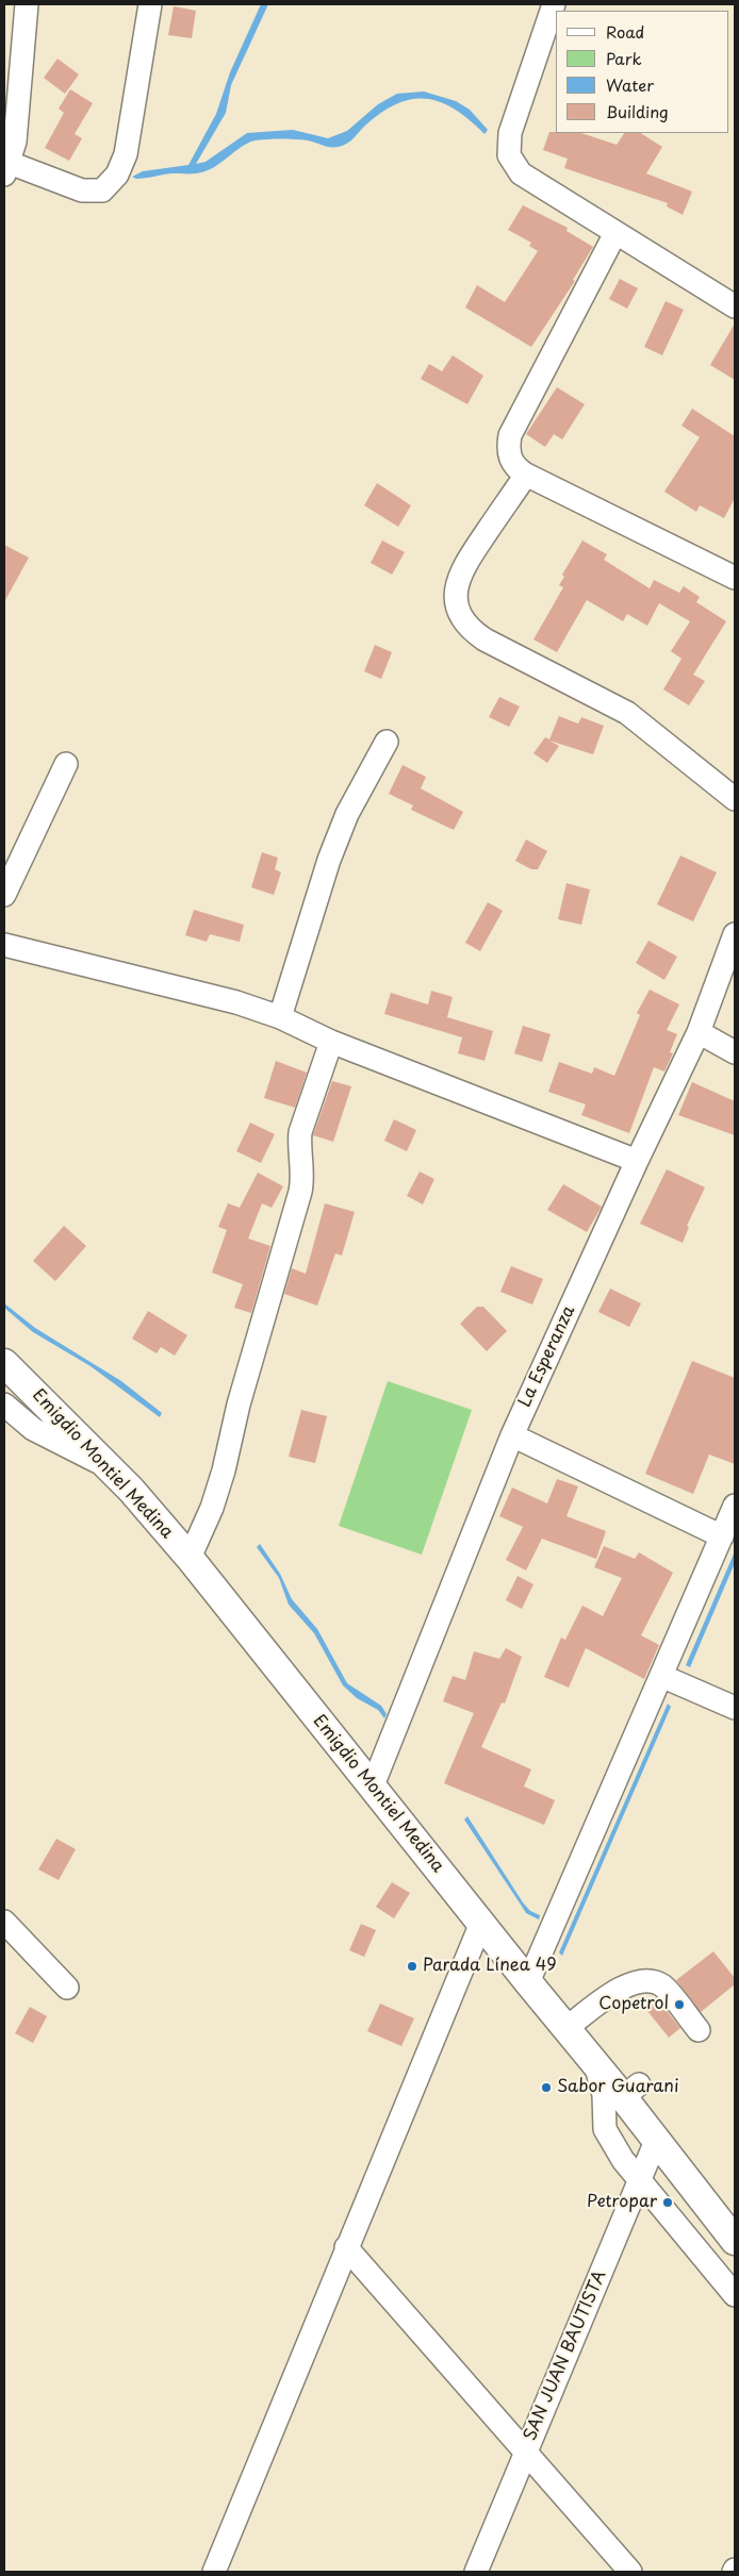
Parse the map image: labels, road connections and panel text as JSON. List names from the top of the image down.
{
  "streets": {
    "main road": ["Emigdio Montiel Medina"],
    "street": ["La Esperanza", "SAN JUAN BAUTISTA"]
  },
  "crossings": [
    ["La Esperanza", "Emigdio Montiel Medina"],
    ["Emigdio Montiel Medina", "SAN JUAN BAUTISTA"]
  ],
  "places": [
    "Parada Línea 49",
    "Copetrol",
    "Sabor Guarani",
    "Petropar"
  ],
  "legend": [
    "Road",
    "Park",
    "Water",
    "Building"
  ]
}
